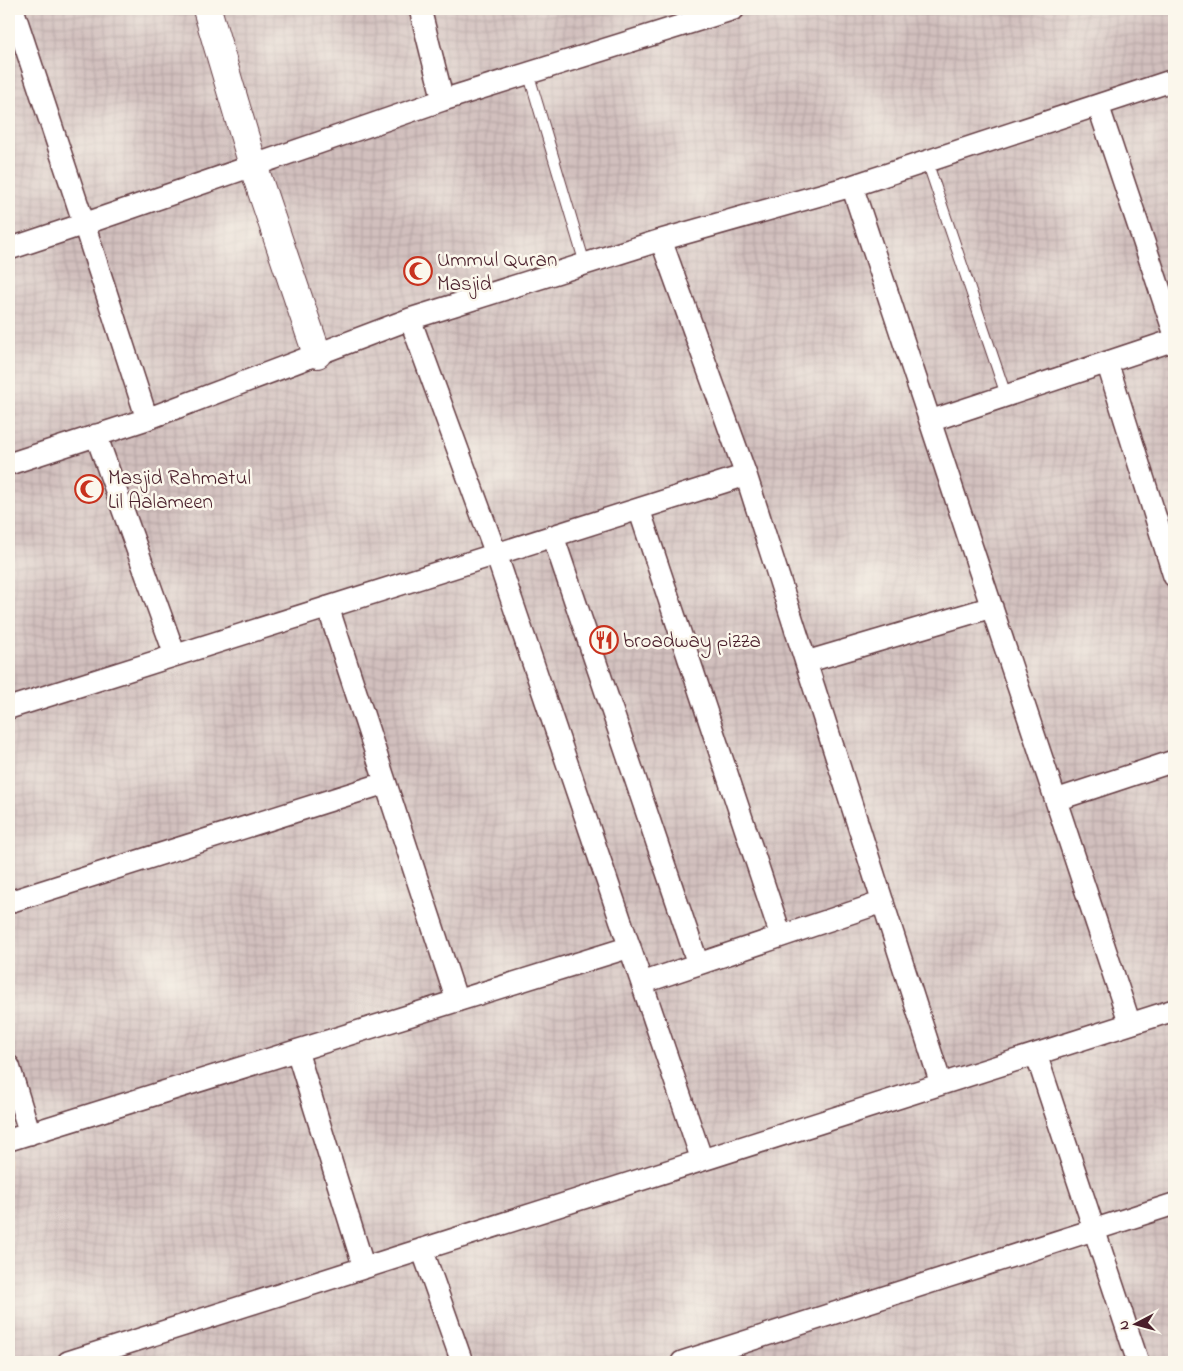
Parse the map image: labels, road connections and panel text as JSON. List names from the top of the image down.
{
  "places": {
    "mosque": ["Ummul Quran Masjid", "Masjid Rahmatul Lil Aalameen"],
    "restaurant": ["broadway pizza"]
  },
  "north": "left"
}
